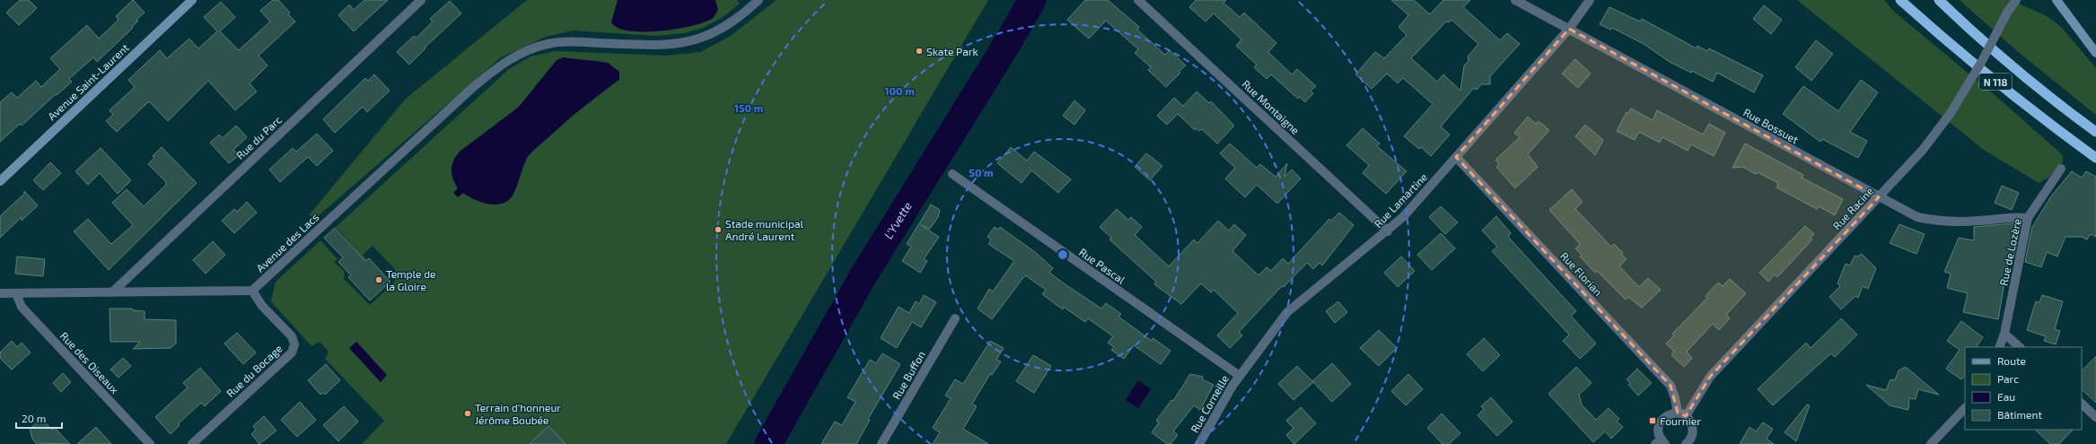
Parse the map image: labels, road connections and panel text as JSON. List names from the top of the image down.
{
  "streets": {
    "highway": ["N 118"],
    "main road": ["Avenue Saint-Laurent"],
    "street": [
      "Rue Montaigne",
      "Rue Bossuet",
      "Rue du Parc",
      "Rue Lamartine",
      "Rue Racine",
      "Avenue des Lacs",
      "Rue de Lozère",
      "Rue Pascal",
      "Rue Florian",
      "Rue des Oiseaux",
      "Rue du Bocage",
      "Rue Buffon",
      "Rue Corneille"
    ]
  },
  "crossings": [
    ["Rue Montaigne", "Rue Lamartine"],
    ["Rue Bossuet", "Rue Lamartine"],
    ["Rue Bossuet", "Rue Racine"],
    ["Rue Bossuet", "Rue de Lozère"],
    ["Rue Lamartine", "Rue Pascal"],
    ["Rue Lamartine", "Rue Florian"],
    ["Rue Lamartine", "Rue Corneille"],
    ["Rue Racine", "Rue Florian"],
    ["Avenue des Lacs", "Rue du Bocage"],
    ["Rue Pascal", "Rue Corneille"]
  ],
  "water": ["L'Yvette"],
  "places": {
    "other": [
      "Skate Park",
      "Stade municipal André Laurent",
      "Temple de la Gloire",
      "Terrain d'honneur Jérôme Boubée"
    ],
    "transit": ["Fournier"]
  },
  "legend": [
    "Route",
    "Parc",
    "Eau",
    "Bâtiment"
  ],
  "scale_bar": "20 m",
  "rings": ["100 m", "150 m", "50 m"]
}
